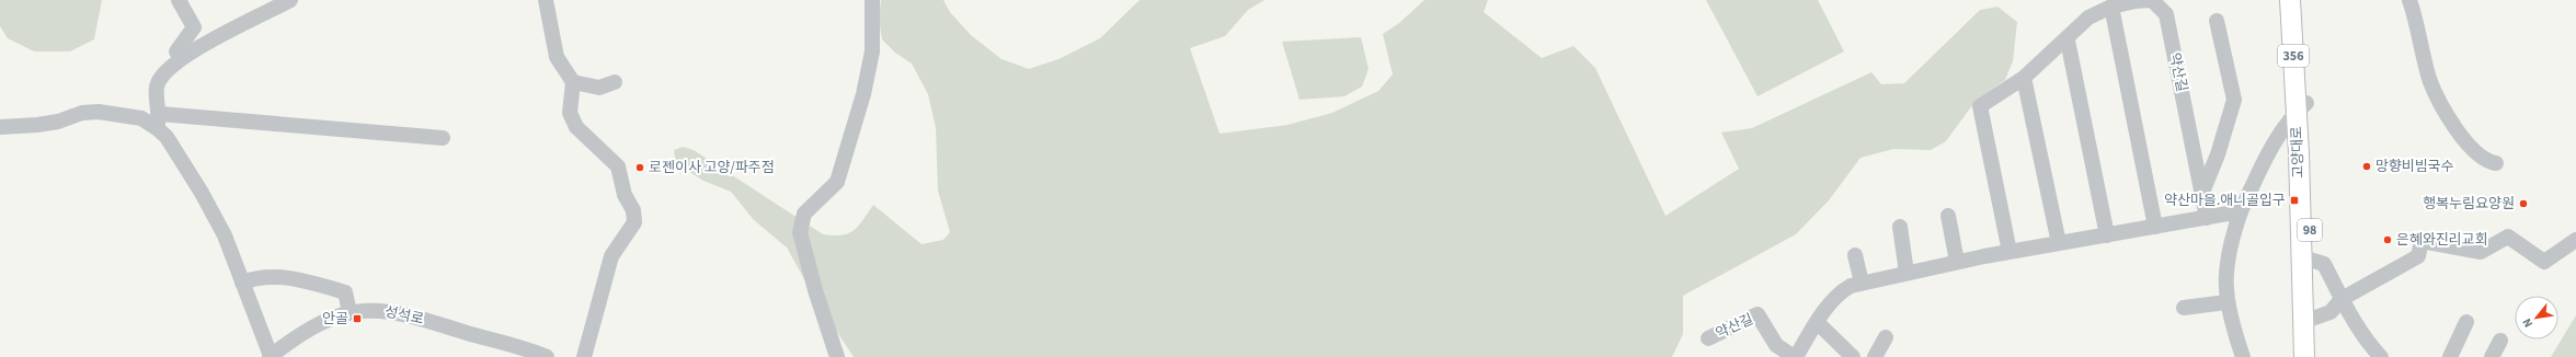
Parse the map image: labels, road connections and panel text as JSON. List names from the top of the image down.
{
  "streets": {
    "main road": ["356", "고양대로", "98"],
    "street": ["약산길", "성석로"]
  },
  "places": {
    "other": [
      "망향비빔국수",
      "로젠이사 고양/파주점",
      "행복누림요양원",
      "은혜와진리교회"
    ],
    "transit": ["약산마을.애니골입구", "안골"]
  },
  "north": "bottom left"
}
